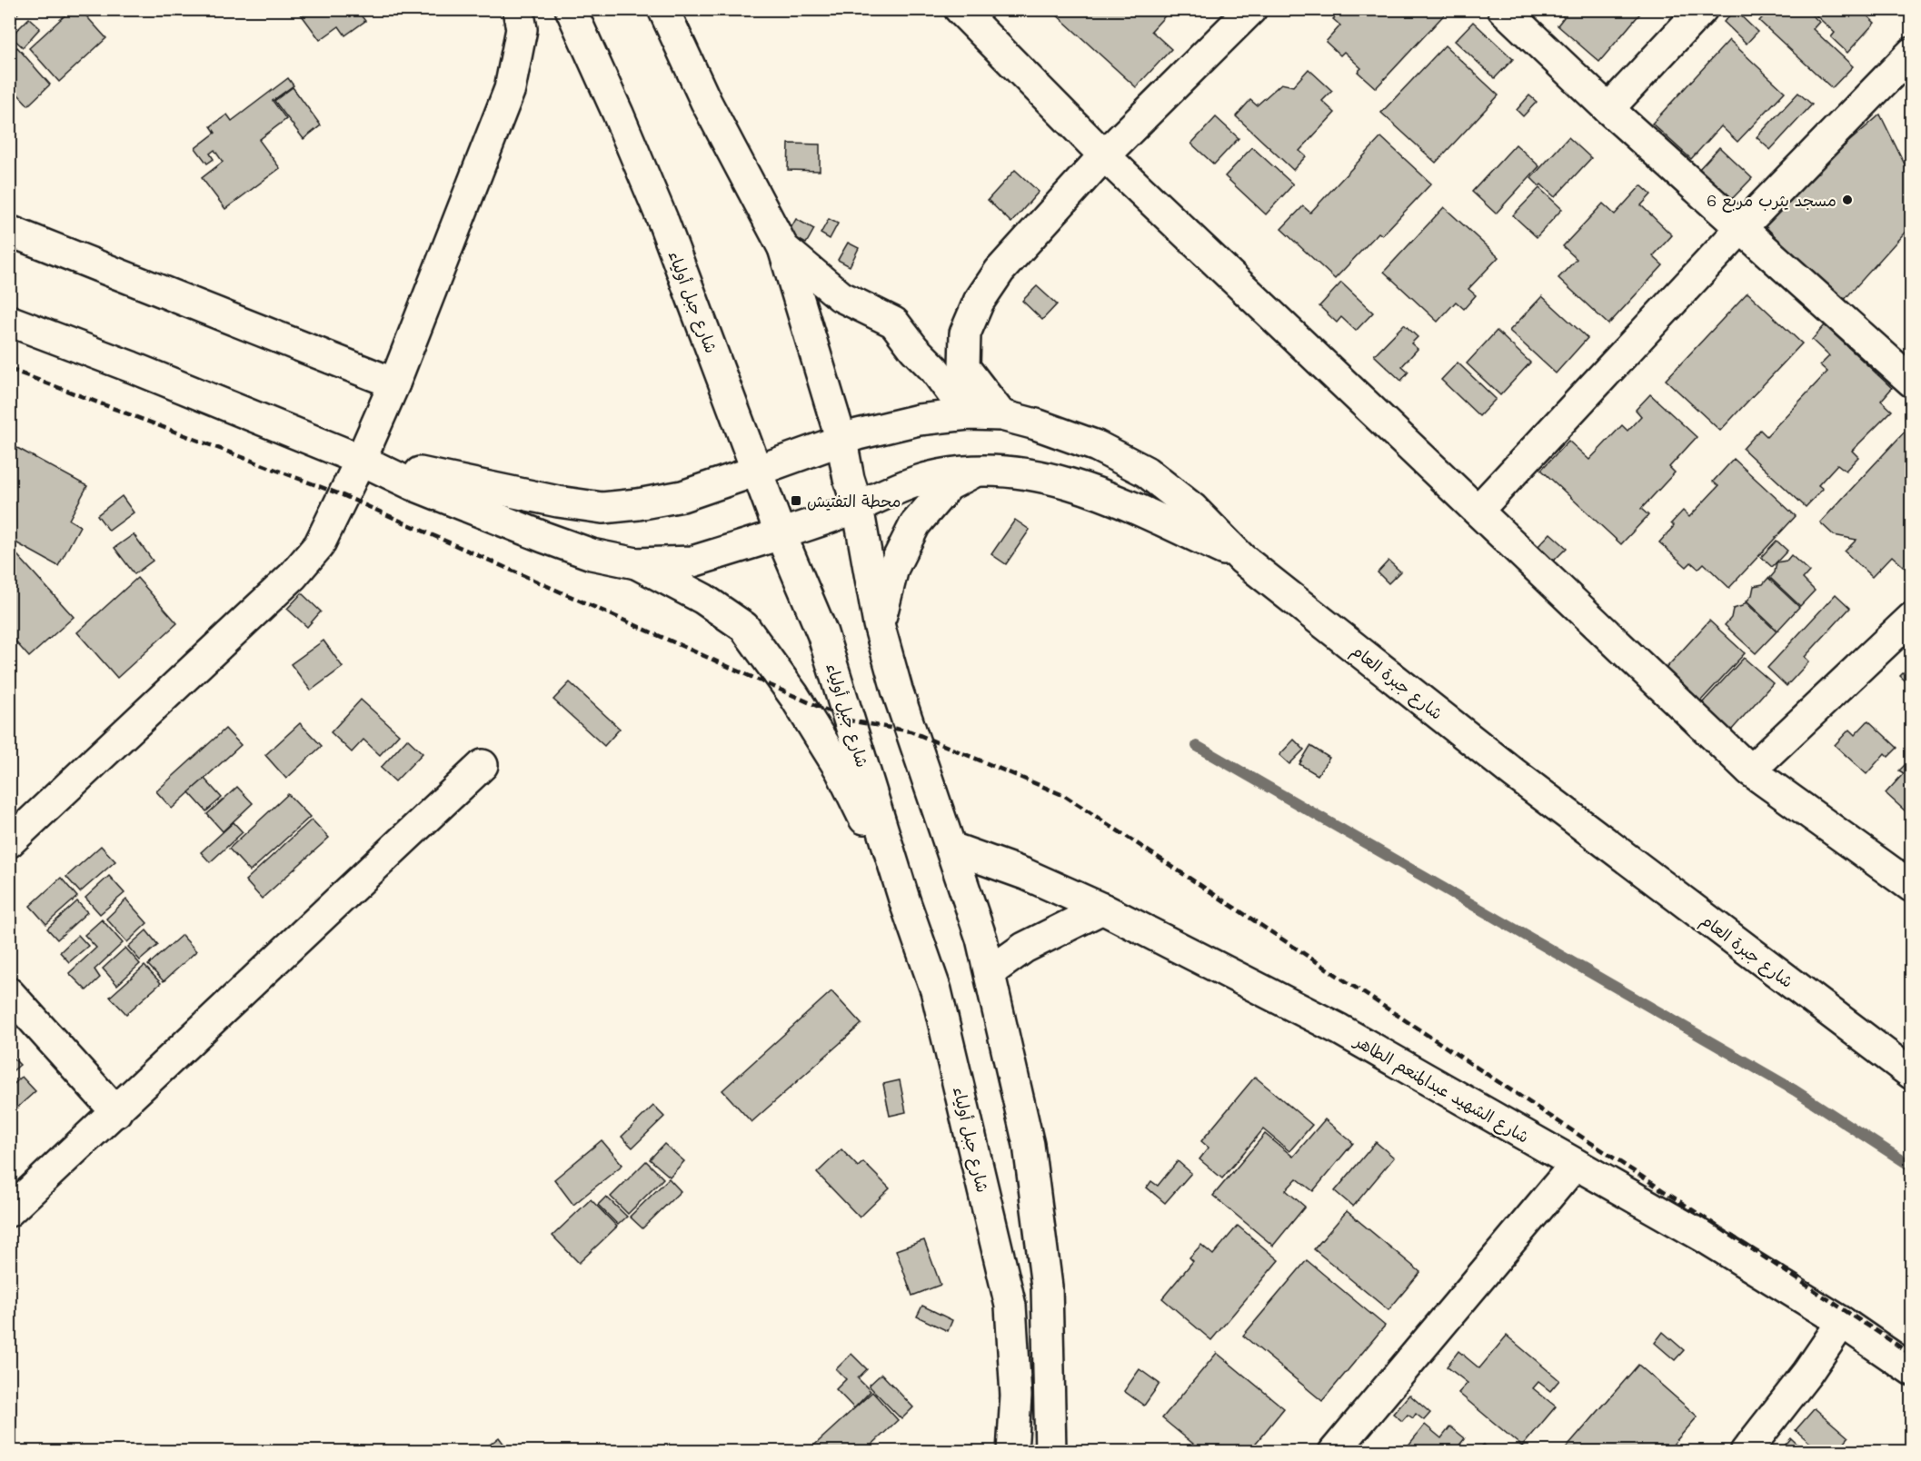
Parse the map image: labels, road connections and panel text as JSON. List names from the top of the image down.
{
  "streets": {
    "street": ["شارع جبل أولياء", "شارع جبرة العام", "شارع الشهيد عبدالمنعم الطاهر"]
  },
  "crossings": [
    ["شارع جبل أولياء", "شارع جبرة العام"]
  ],
  "places": {
    "other": ["مسجد يثرب مربع 6"],
    "transit": ["محطة التفتيش"]
  }
}
